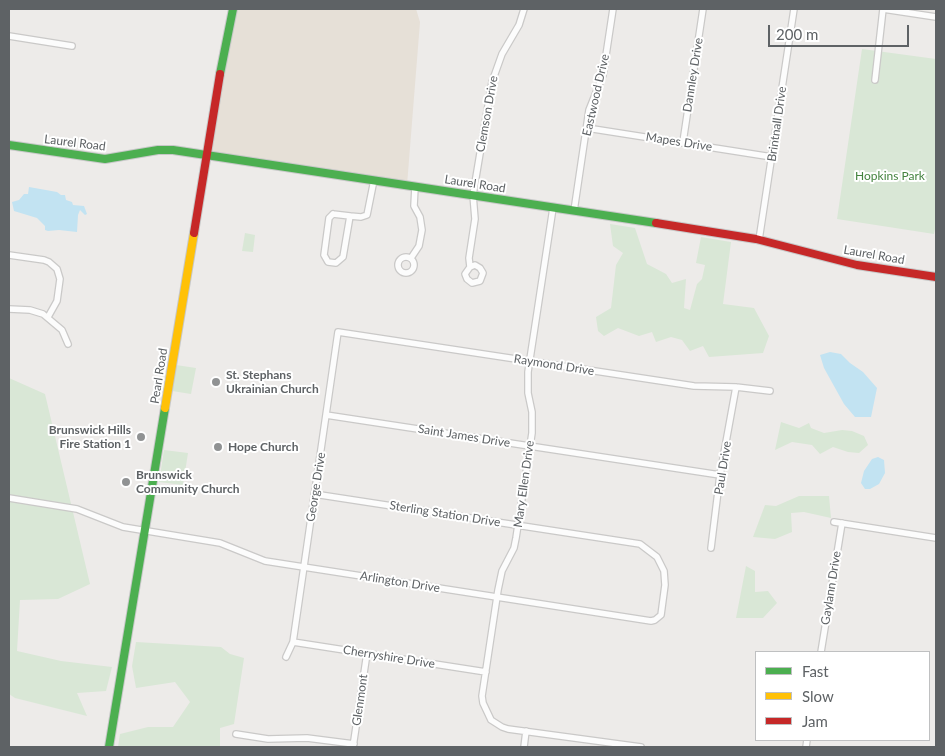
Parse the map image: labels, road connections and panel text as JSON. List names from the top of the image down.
{
  "streets": {
    "street": [
      "Dannley Drive",
      "Eastwood Drive",
      "Clemson Drive",
      "Brintnall Drive",
      "Mapes Drive",
      "Laurel Road",
      "Raymond Drive",
      "Pearl Road",
      "Saint James Drive",
      "Paul Drive",
      "Mary Ellen Drive",
      "George Drive",
      "Sterling Station Drive",
      "Arlington Drive",
      "Gaylann Drive",
      "Cherryshire Drive",
      "Glenmont"
    ]
  },
  "crossings": [
    ["Dannley Drive", "Mapes Drive"],
    ["Eastwood Drive", "Mapes Drive"],
    ["Eastwood Drive", "Laurel Road"],
    ["Clemson Drive", "Laurel Road"],
    ["Brintnall Drive", "Mapes Drive"],
    ["Brintnall Drive", "Laurel Road"],
    ["Laurel Road", "Pearl Road"],
    ["Laurel Road", "Mary Ellen Drive"],
    ["Raymond Drive", "Paul Drive"],
    ["Raymond Drive", "Mary Ellen Drive"],
    ["Raymond Drive", "George Drive"],
    ["Pearl Road", "Arlington Drive"],
    ["Saint James Drive", "Paul Drive"],
    ["Saint James Drive", "Mary Ellen Drive"],
    ["Saint James Drive", "George Drive"],
    ["Mary Ellen Drive", "Sterling Station Drive"],
    ["Mary Ellen Drive", "Arlington Drive"],
    ["Mary Ellen Drive", "Cherryshire Drive"],
    ["George Drive", "Sterling Station Drive"],
    ["George Drive", "Arlington Drive"],
    ["George Drive", "Cherryshire Drive"],
    ["Sterling Station Drive", "Arlington Drive"],
    ["Cherryshire Drive", "Glenmont"]
  ],
  "parks": ["Hopkins Park"],
  "places": [
    "St. Stephans Ukrainian Church",
    "Brunswick Hills Fire Station 1",
    "Hope Church",
    "Brunswick Community Church"
  ],
  "legend": ["Fast", "Slow", "Jam"],
  "scale_bar": "200 m"
}
